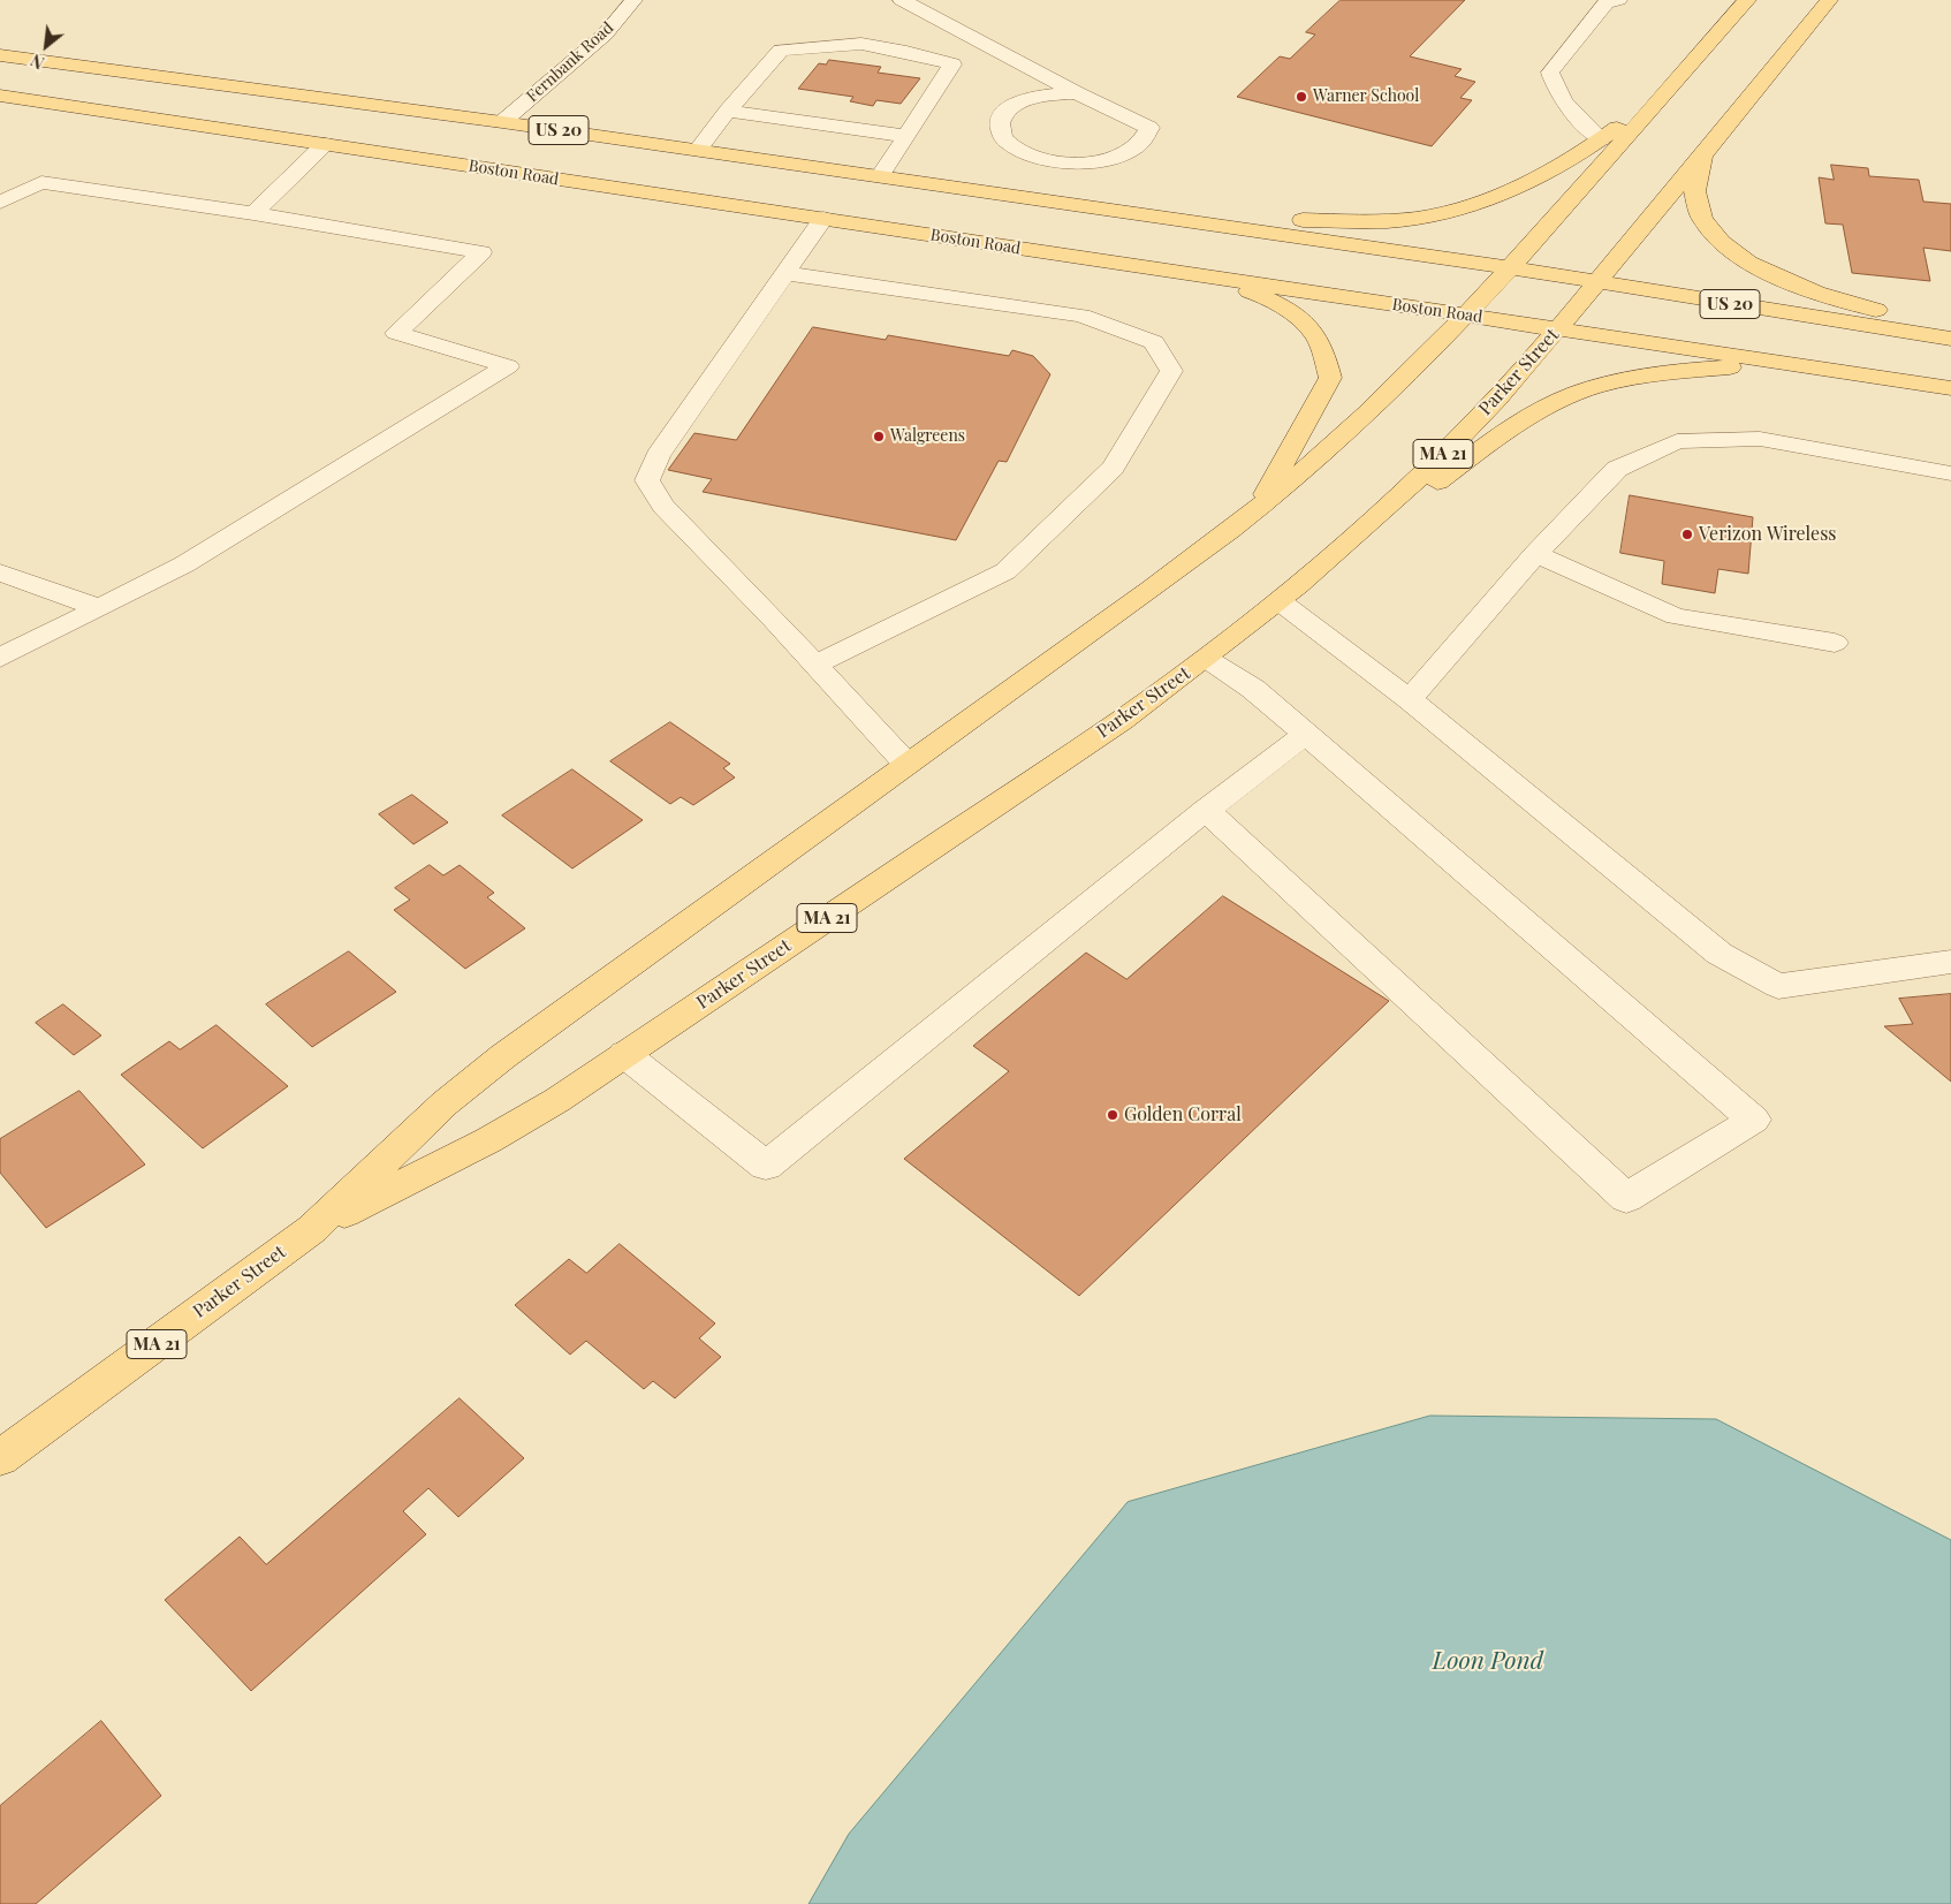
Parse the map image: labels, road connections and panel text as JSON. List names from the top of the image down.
{
  "streets": {
    "main road": [
      "Fernbank Road",
      "US 20",
      "Boston Road",
      "Parker Street",
      "MA 21"
    ]
  },
  "crossings": [
    ["Fernbank Road", "US 20"],
    ["US 20", "Parker Street"],
    ["Boston Road", "Parker Street"]
  ],
  "water": ["Loon Pond"],
  "places": [
    "Warner School",
    "Walgreens",
    "Verizon Wireless",
    "Golden Corral"
  ],
  "north": "bottom left"
}
